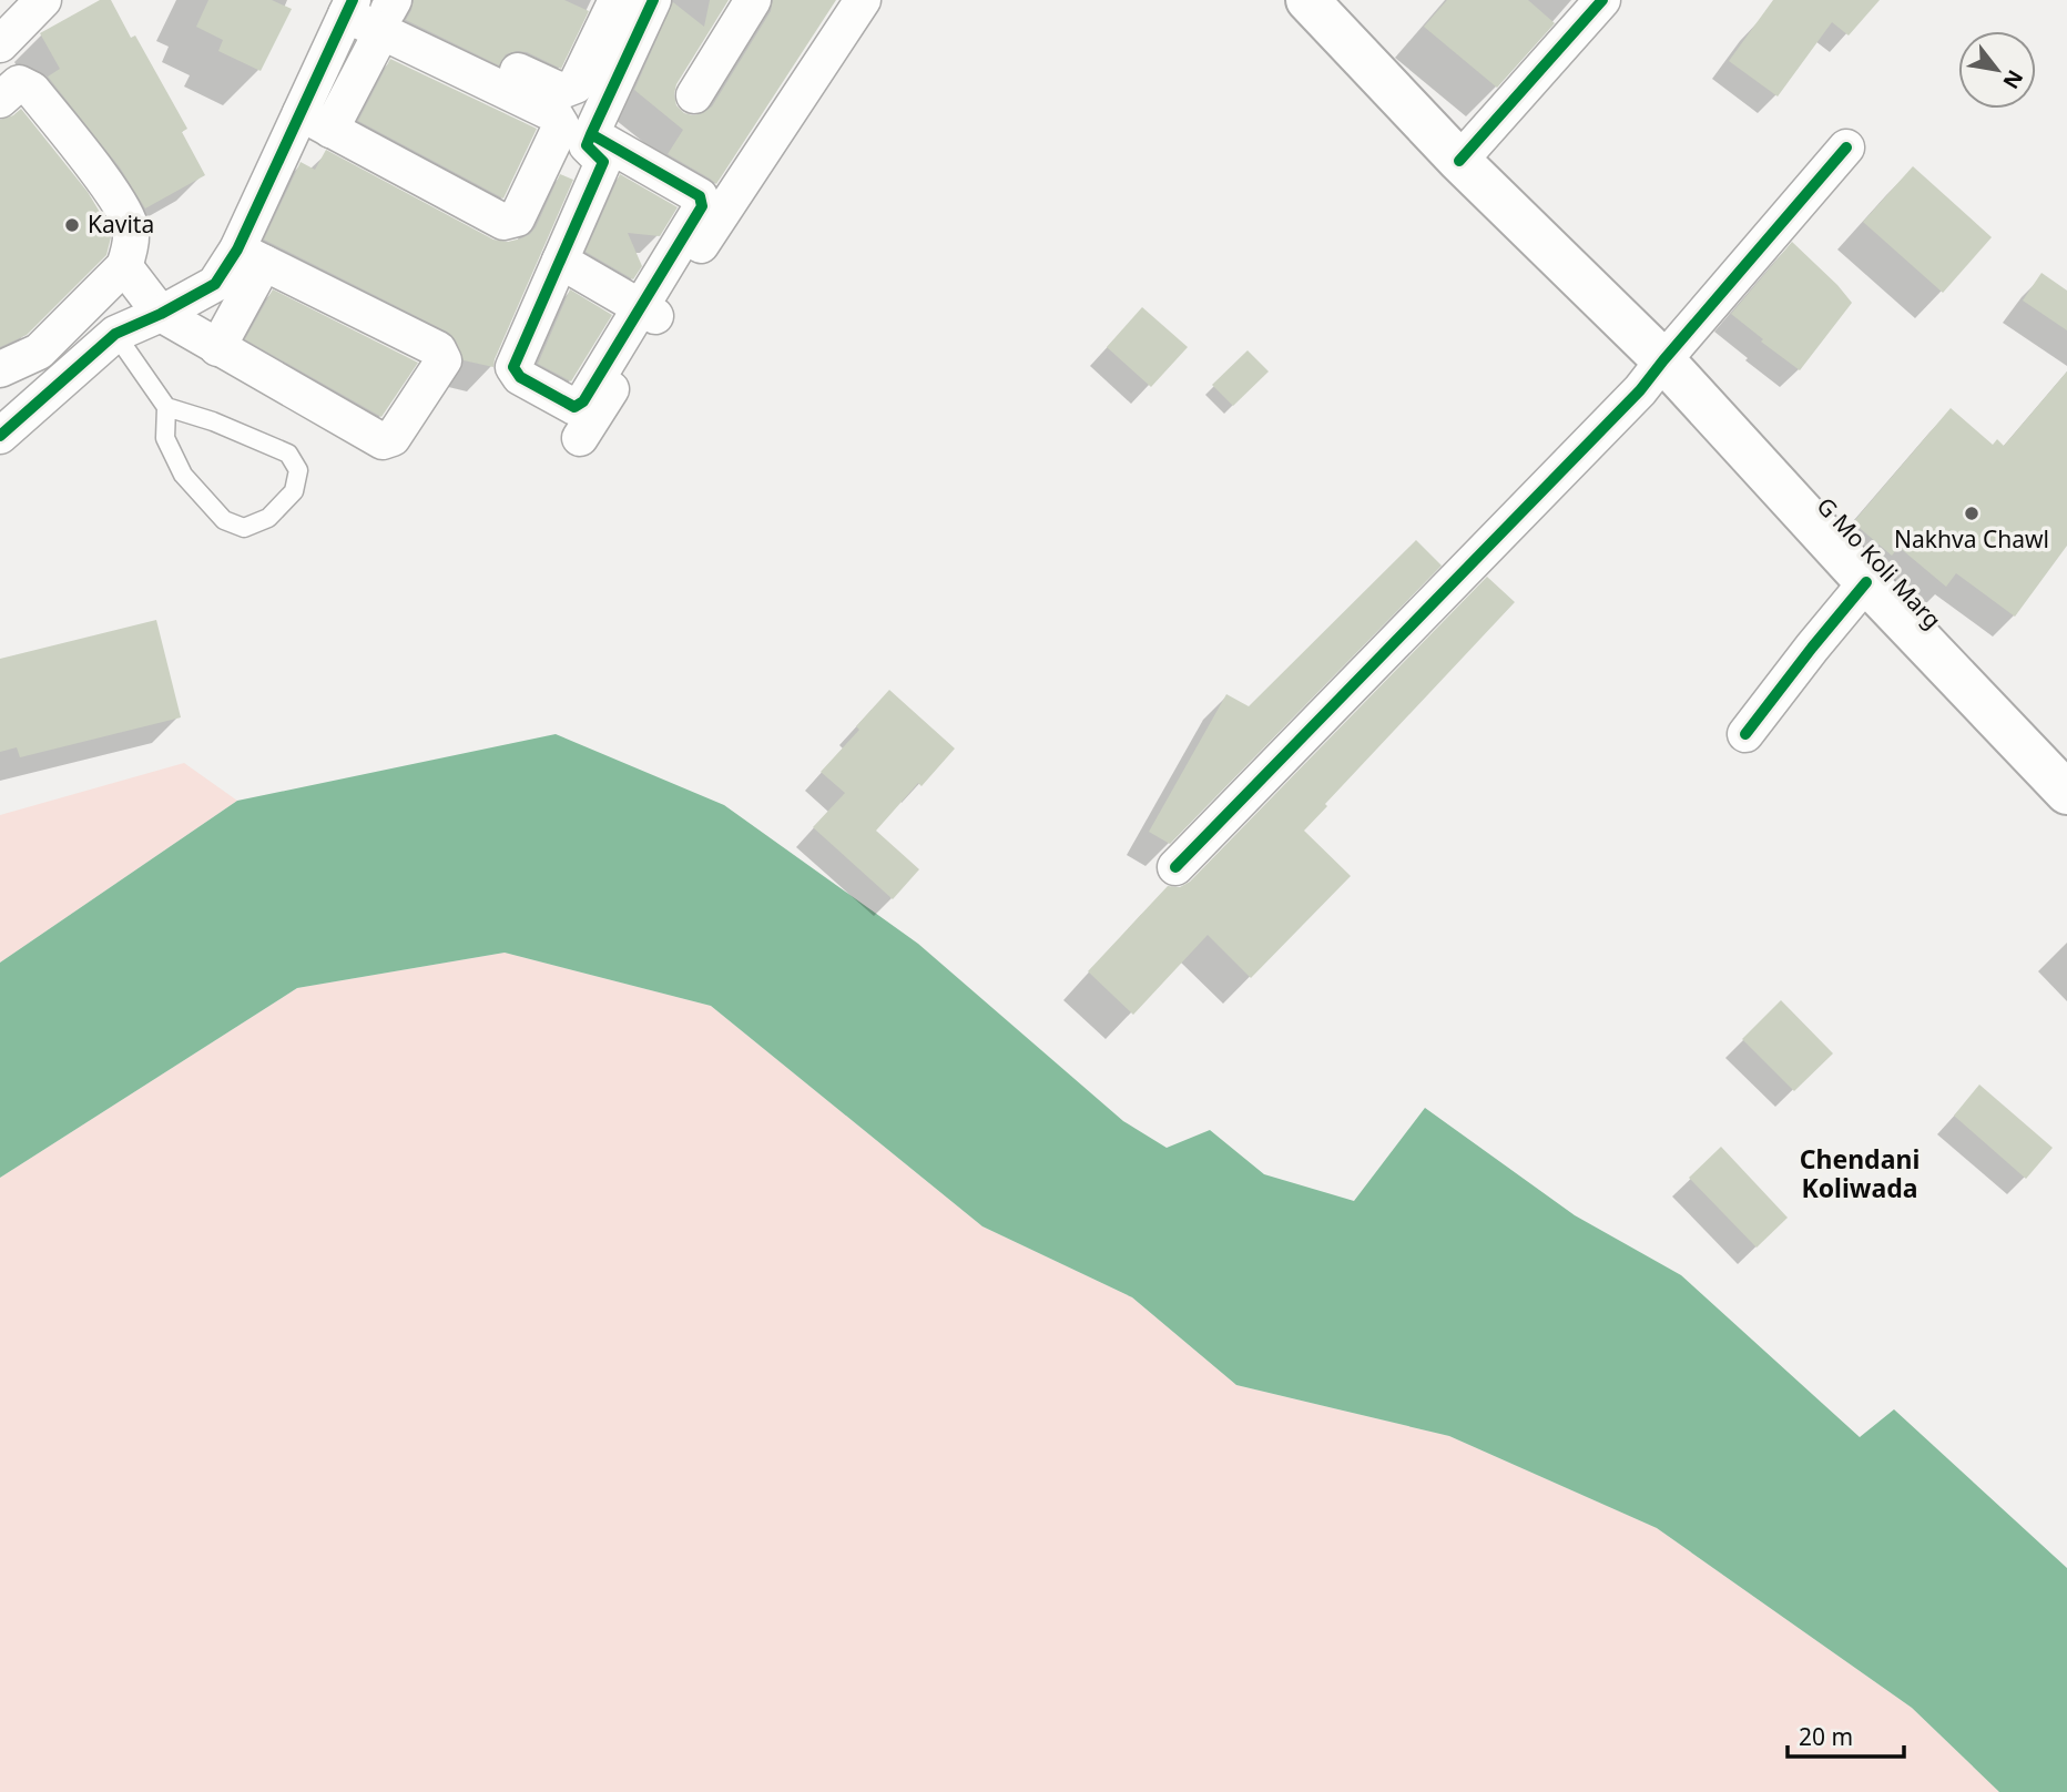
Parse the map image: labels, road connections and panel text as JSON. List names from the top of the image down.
{
  "streets": {
    "main road": ["G Mo Koli Marg"]
  },
  "districts": ["Chendani Koliwada"],
  "places": ["Kavita", "Nakhva Chawl"],
  "scale_bar": "20 m",
  "north": "bottom right"
}
